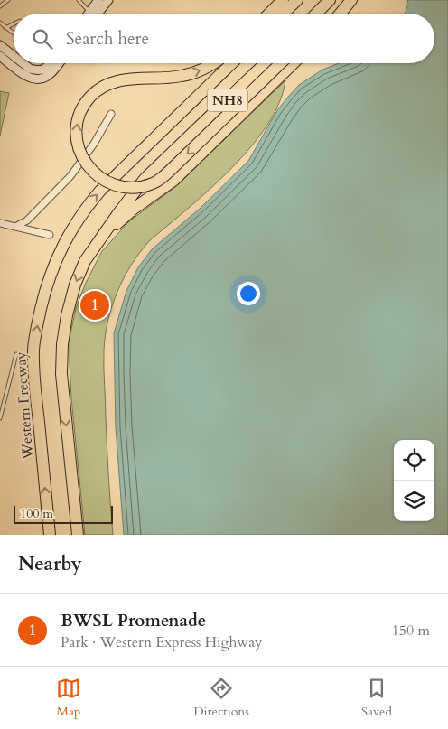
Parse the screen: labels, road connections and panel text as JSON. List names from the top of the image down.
{
  "streets": {
    "highway": ["NH8", "Western Freeway"]
  },
  "scale_bar": "100 m",
  "page": {
    "search": "Search here",
    "pins": "1",
    "scale": "100 m",
    "heading": "Nearby",
    "list": [
      {
        "mark": "1",
        "name": "BWSL Promenade",
        "note": "Park · Western Express Highway",
        "value": "150 m"
      }
    ],
    "nav": ["Map", "Directions", "Saved"]
  }
}
